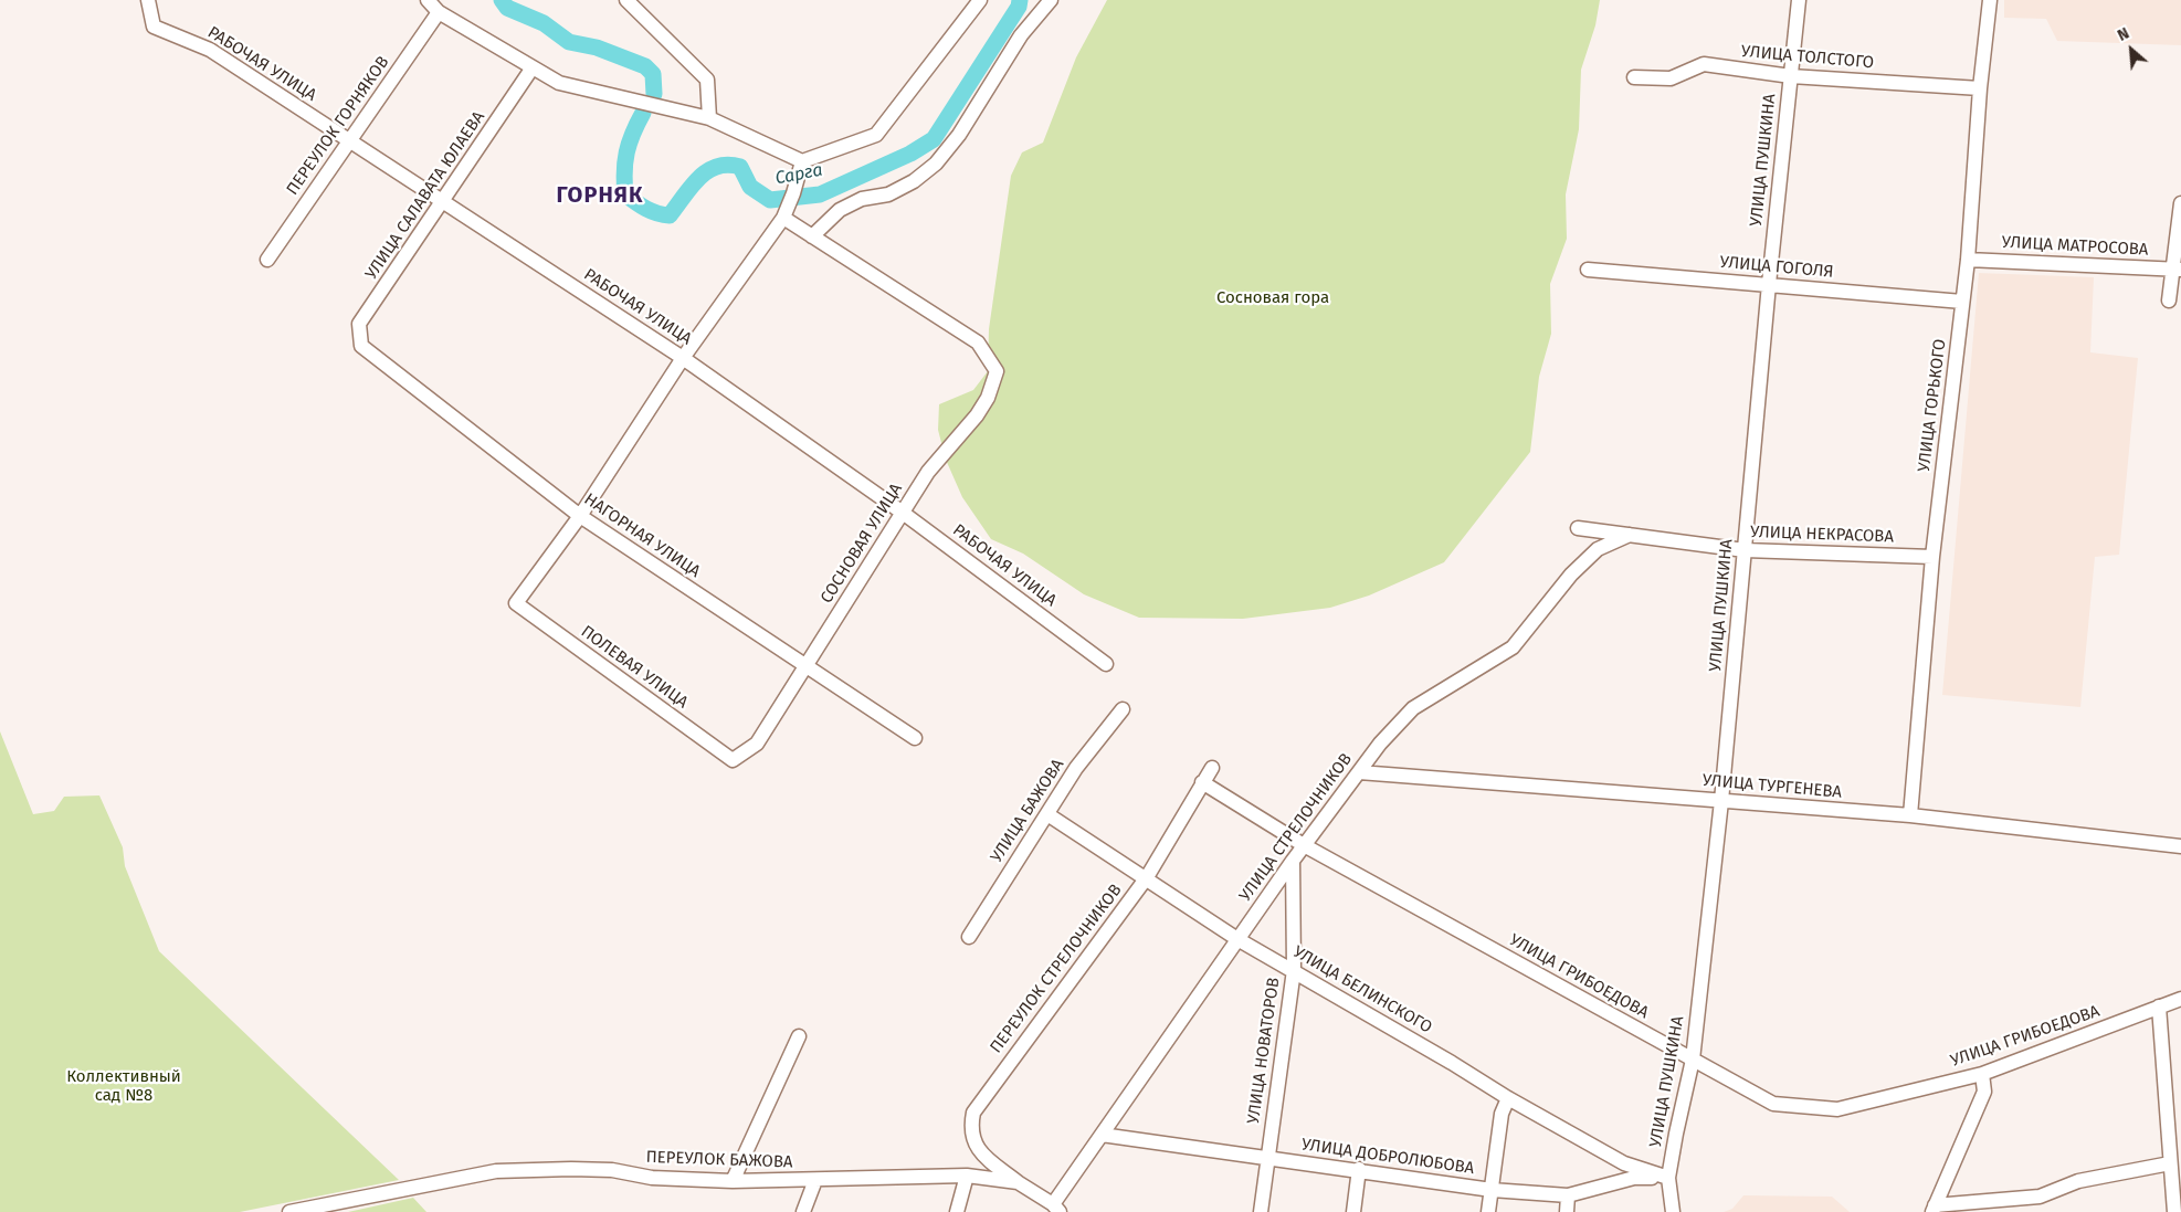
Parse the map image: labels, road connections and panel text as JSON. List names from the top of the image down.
{
  "streets": {
    "street": [
      "УЛИЦА ТОЛСТОГО",
      "РАБОЧАЯ УЛИЦА",
      "ПЕРЕУЛОК ГОРНЯКОВ",
      "УЛИЦА ПУШКИНА",
      "УЛИЦА САЛАВАТА ЮЛАЕВА",
      "УЛИЦА МАТРОСОВА",
      "УЛИЦА ГОГОЛЯ",
      "УЛИЦА ГОРЬКОГО",
      "УЛИЦА НЕКРАСОВА",
      "НАГОРНАЯ УЛИЦА",
      "СОСНОВАЯ УЛИЦА",
      "ПОЛЕВАЯ УЛИЦА",
      "УЛИЦА ТУРГЕНЕВА",
      "УЛИЦА БАЖОВА",
      "УЛИЦА СТРЕЛОЧНИКОВ",
      "ПЕРЕУЛОК СТРЕЛОЧНИКОВ",
      "УЛИЦА ГРИБОЕДОВА",
      "УЛИЦА БЕЛИНСКОГО",
      "УЛИЦА НОВАТОРОВ",
      "УЛИЦА ДОБРОЛЮБОВА",
      "ПЕРЕУЛОК БАЖОВА"
    ]
  },
  "crossings": [
    ["УЛИЦА ТОЛСТОГО", "УЛИЦА ПУШКИНА"],
    ["УЛИЦА ТОЛСТОГО", "УЛИЦА ГОРЬКОГО"],
    ["РАБОЧАЯ УЛИЦА", "ПЕРЕУЛОК ГОРНЯКОВ"],
    ["РАБОЧАЯ УЛИЦА", "УЛИЦА САЛАВАТА ЮЛАЕВА"],
    ["РАБОЧАЯ УЛИЦА", "СОСНОВАЯ УЛИЦА"],
    ["УЛИЦА ПУШКИНА", "УЛИЦА ГОГОЛЯ"],
    ["УЛИЦА ПУШКИНА", "УЛИЦА НЕКРАСОВА"],
    ["УЛИЦА ПУШКИНА", "УЛИЦА ТУРГЕНЕВА"],
    ["УЛИЦА ПУШКИНА", "УЛИЦА ГРИБОЕДОВА"],
    ["УЛИЦА ПУШКИНА", "УЛИЦА БЕЛИНСКОГО"],
    ["УЛИЦА ПУШКИНА", "УЛИЦА ДОБРОЛЮБОВА"],
    ["УЛИЦА САЛАВАТА ЮЛАЕВА", "НАГОРНАЯ УЛИЦА"],
    ["УЛИЦА МАТРОСОВА", "УЛИЦА ГОРЬКОГО"],
    ["УЛИЦА ГОГОЛЯ", "УЛИЦА ГОРЬКОГО"],
    ["УЛИЦА ГОРЬКОГО", "УЛИЦА НЕКРАСОВА"],
    ["УЛИЦА ГОРЬКОГО", "УЛИЦА ТУРГЕНЕВА"],
    ["УЛИЦА НЕКРАСОВА", "УЛИЦА СТРЕЛОЧНИКОВ"],
    ["НАГОРНАЯ УЛИЦА", "СОСНОВАЯ УЛИЦА"],
    ["НАГОРНАЯ УЛИЦА", "ПОЛЕВАЯ УЛИЦА"],
    ["СОСНОВАЯ УЛИЦА", "ПОЛЕВАЯ УЛИЦА"],
    ["УЛИЦА ТУРГЕНЕВА", "УЛИЦА СТРЕЛОЧНИКОВ"],
    ["УЛИЦА БАЖОВА", "УЛИЦА БЕЛИНСКОГО"],
    ["УЛИЦА СТРЕЛОЧНИКОВ", "ПЕРЕУЛОК СТРЕЛОЧНИКОВ"],
    ["УЛИЦА СТРЕЛОЧНИКОВ", "УЛИЦА ГРИБОЕДОВА"],
    ["УЛИЦА СТРЕЛОЧНИКОВ", "УЛИЦА БЕЛИНСКОГО"],
    ["УЛИЦА СТРЕЛОЧНИКОВ", "УЛИЦА НОВАТОРОВ"],
    ["УЛИЦА СТРЕЛОЧНИКОВ", "УЛИЦА ДОБРОЛЮБОВА"],
    ["ПЕРЕУЛОК СТРЕЛОЧНИКОВ", "УЛИЦА ГРИБОЕДОВА"],
    ["ПЕРЕУЛОК СТРЕЛОЧНИКОВ", "УЛИЦА БЕЛИНСКОГО"],
    ["УЛИЦА БЕЛИНСКОГО", "УЛИЦА НОВАТОРОВ"],
    ["УЛИЦА БЕЛИНСКОГО", "УЛИЦА ДОБРОЛЮБОВА"],
    ["УЛИЦА НОВАТОРОВ", "УЛИЦА ДОБРОЛЮБОВА"]
  ],
  "districts": ["ГОРНЯК"],
  "water": ["Сарга"],
  "parks": ["Сосновая гора", "Коллективный сад №8"],
  "north": "top left"
}
